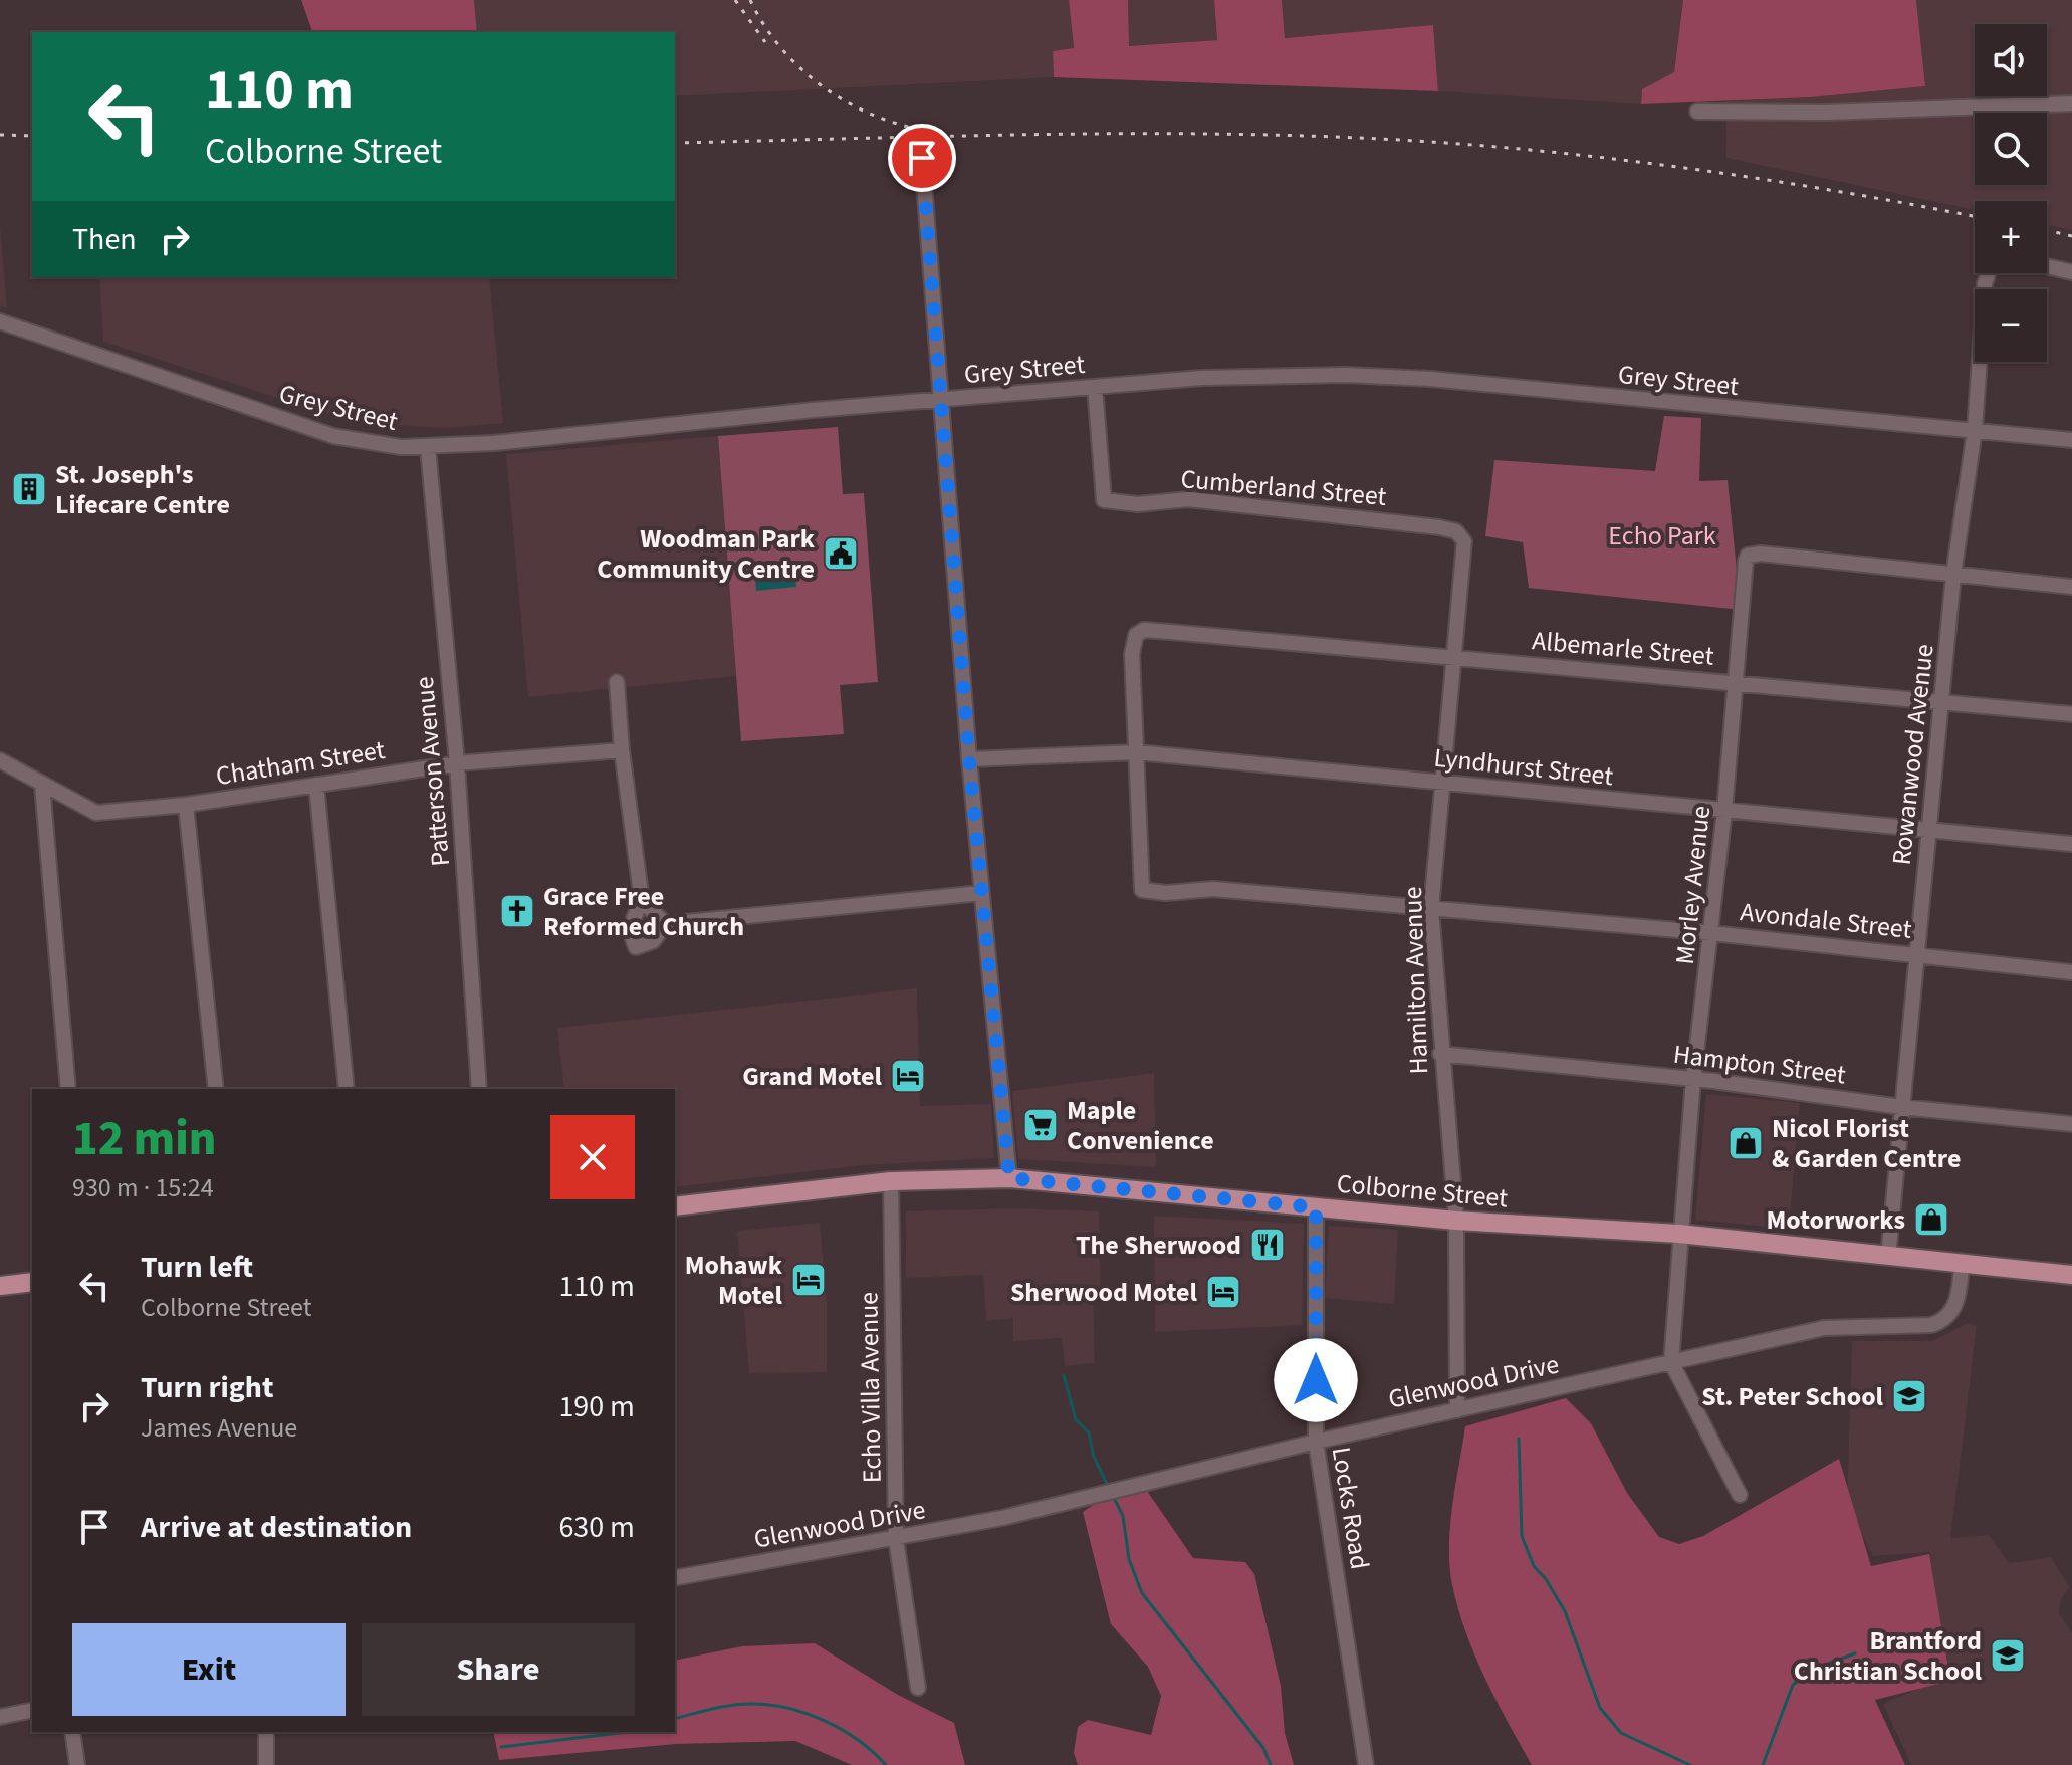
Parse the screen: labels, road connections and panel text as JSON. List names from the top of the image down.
{
  "streets": {
    "main road": ["Colborne Street"],
    "street": [
      "Grey Street",
      "Cumberland Street",
      "Albemarle Street",
      "Rowanwood Avenue",
      "Chatham Street",
      "Lyndhurst Street",
      "Patterson Avenue",
      "Morley Avenue",
      "Avondale Street",
      "Hamilton Avenue",
      "Hampton Street",
      "Glenwood Drive",
      "Echo Villa Avenue",
      "Locks Road"
    ]
  },
  "crossings": [
    ["Grey Street", "Cumberland Street"],
    ["Grey Street", "Rowanwood Avenue"],
    ["Grey Street", "Patterson Avenue"],
    ["Cumberland Street", "Hamilton Avenue"],
    ["Albemarle Street", "Rowanwood Avenue"],
    ["Albemarle Street", "Lyndhurst Street"],
    ["Albemarle Street", "Morley Avenue"],
    ["Albemarle Street", "Avondale Street"],
    ["Albemarle Street", "Hamilton Avenue"],
    ["Rowanwood Avenue", "Lyndhurst Street"],
    ["Rowanwood Avenue", "Morley Avenue"],
    ["Rowanwood Avenue", "Avondale Street"],
    ["Rowanwood Avenue", "Hampton Street"],
    ["Rowanwood Avenue", "Colborne Street"],
    ["Chatham Street", "Patterson Avenue"],
    ["Lyndhurst Street", "Morley Avenue"],
    ["Lyndhurst Street", "Avondale Street"],
    ["Lyndhurst Street", "Hamilton Avenue"],
    ["Morley Avenue", "Avondale Street"],
    ["Morley Avenue", "Hampton Street"],
    ["Morley Avenue", "Colborne Street"],
    ["Morley Avenue", "Glenwood Drive"],
    ["Avondale Street", "Hamilton Avenue"],
    ["Hamilton Avenue", "Hampton Street"],
    ["Hamilton Avenue", "Colborne Street"],
    ["Hamilton Avenue", "Glenwood Drive"],
    ["Colborne Street", "Glenwood Drive"],
    ["Colborne Street", "Echo Villa Avenue"],
    ["Colborne Street", "Locks Road"],
    ["Glenwood Drive", "Echo Villa Avenue"],
    ["Glenwood Drive", "Locks Road"]
  ],
  "parks": ["Echo Park"],
  "places": {
    "building": ["St. Joseph's Lifecare Centre"],
    "public building": ["Woodman Park Community Centre"],
    "church": ["Grace Free Reformed Church"],
    "hotel": ["Grand Motel", "Mohawk Motel", "Sherwood Motel"],
    "supermarket": ["Maple Convenience"],
    "shop": ["Nicol Florist & Garden Centre", "Motorworks"],
    "restaurant": ["The Sherwood"],
    "school or university": ["St. Peter School", "Brantford Christian School"]
  },
  "page": {
    "map_buttons": ["+", "−"],
    "turn": ["110 m", "Colborne Street"],
    "then": "Then",
    "heading": ["12 min", "930 m · 15:24"],
    "list": [
      {
        "name": "Turn left",
        "note": "Colborne Street",
        "value": "110 m"
      },
      {
        "name": "Turn right",
        "note": "James Avenue",
        "value": "190 m"
      },
      {
        "name": "Arrive at destination",
        "value": "630 m"
      }
    ],
    "buttons": ["Exit", "Share"]
  }
}
